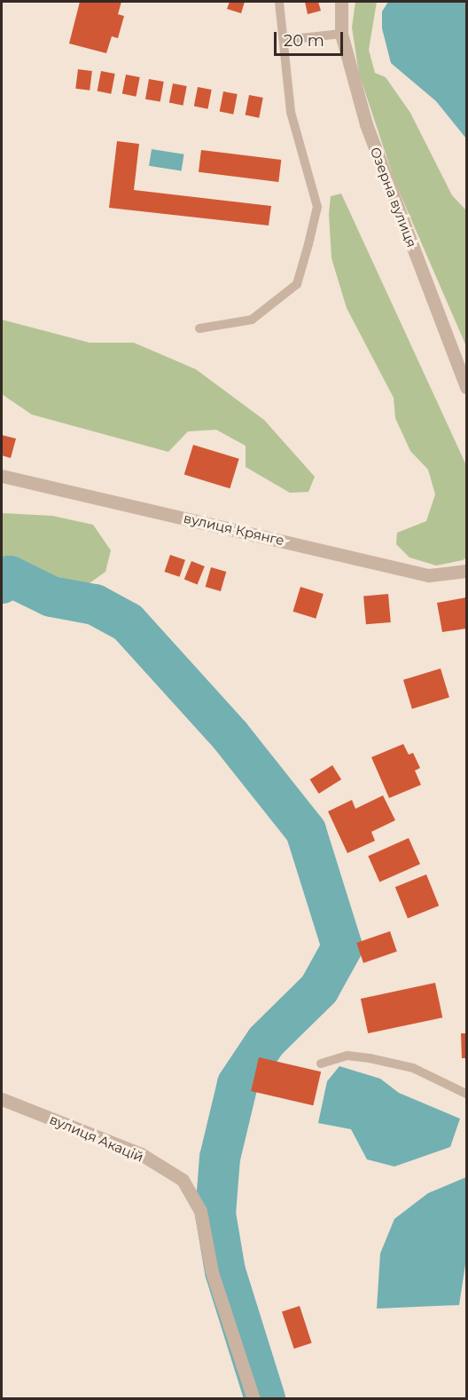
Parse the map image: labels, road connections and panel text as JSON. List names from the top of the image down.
{
  "streets": {
    "street": ["Озерна вулиця", "вулиця Крянге", "вулиця Акацій"]
  },
  "scale_bar": "20 m"
}
